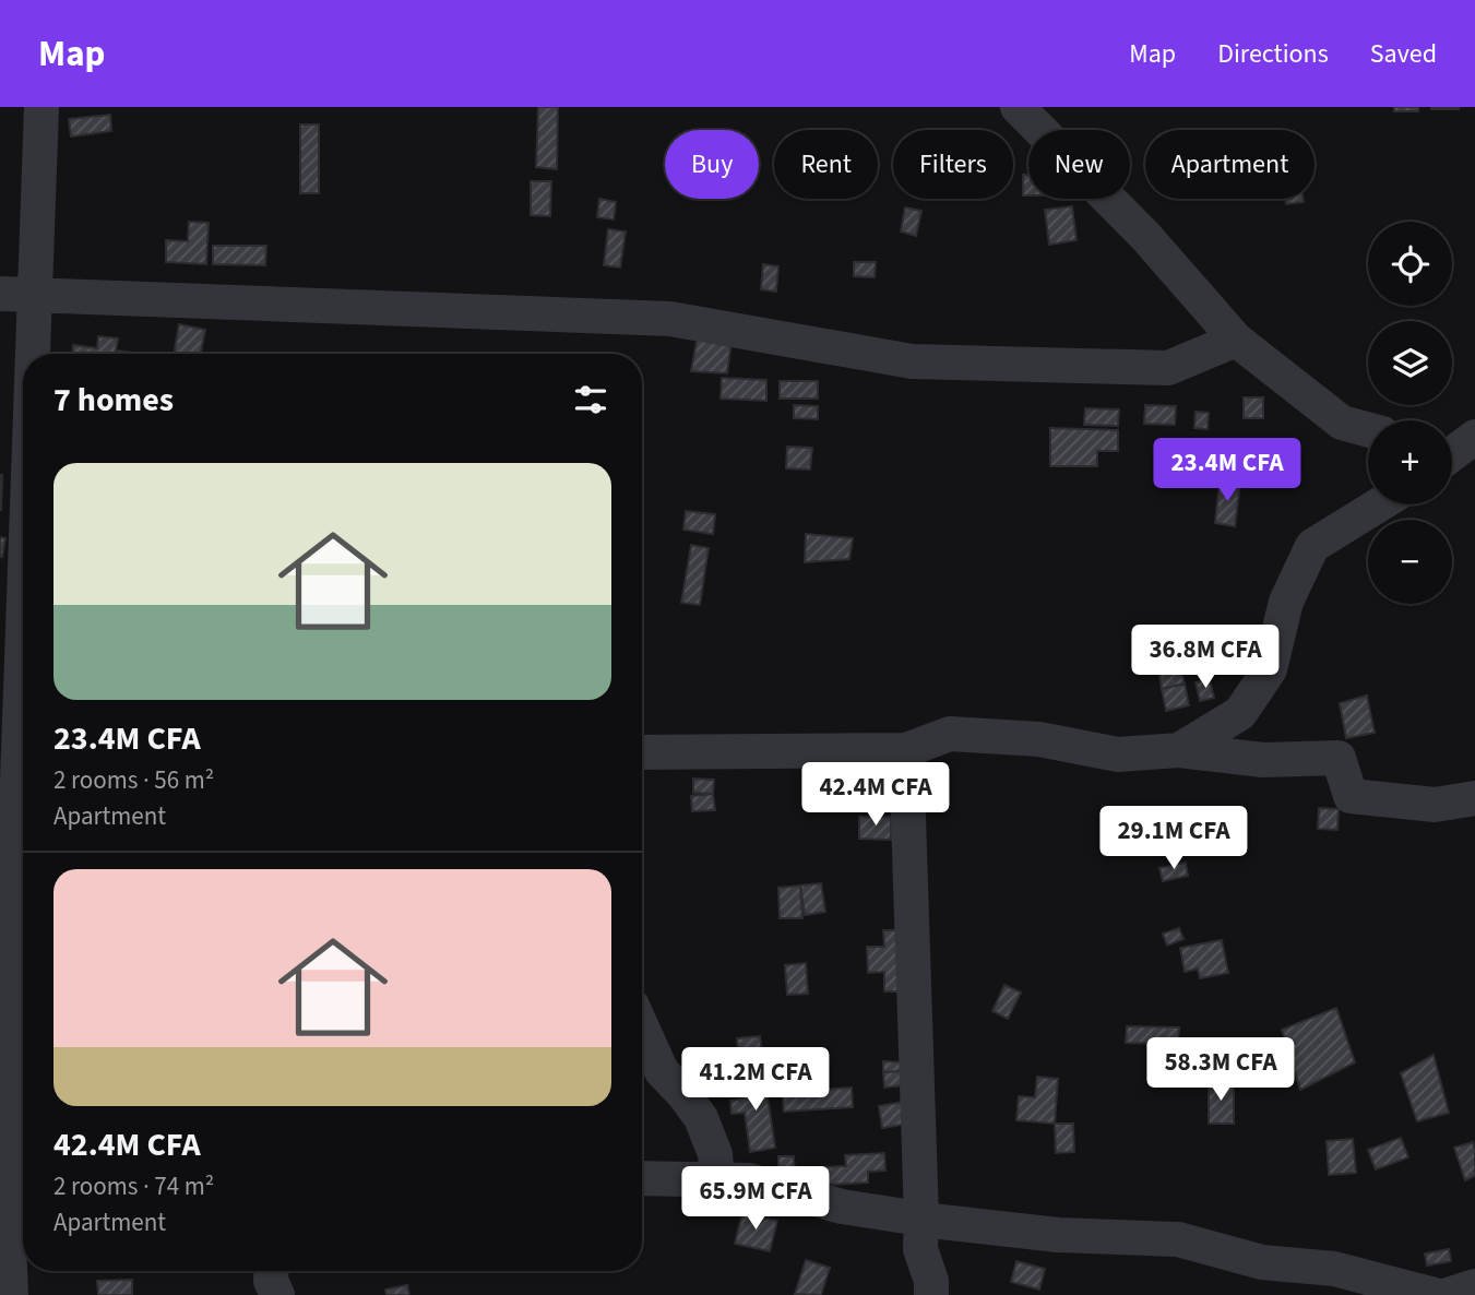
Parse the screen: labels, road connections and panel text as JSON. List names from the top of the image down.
{
  "page": {
    "header": "Map",
    "nav": ["Map", "Directions", "Saved"],
    "chip": [
      "Buy",
      "Rent",
      "Filters",
      "New",
      "Apartment"
    ],
    "map_buttons": ["+", "−"],
    "heading": "7 homes",
    "price": [
      "23.4M CFA",
      "36.8M CFA",
      "42.4M CFA",
      "29.1M CFA",
      "58.3M CFA",
      "41.2M CFA",
      "65.9M CFA"
    ],
    "list": [
      {
        "name": "23.4M CFA",
        "note": "2 rooms · 56 m² · Apartment"
      },
      {
        "name": "42.4M CFA",
        "note": "2 rooms · 74 m² · Apartment"
      }
    ]
  }
}
